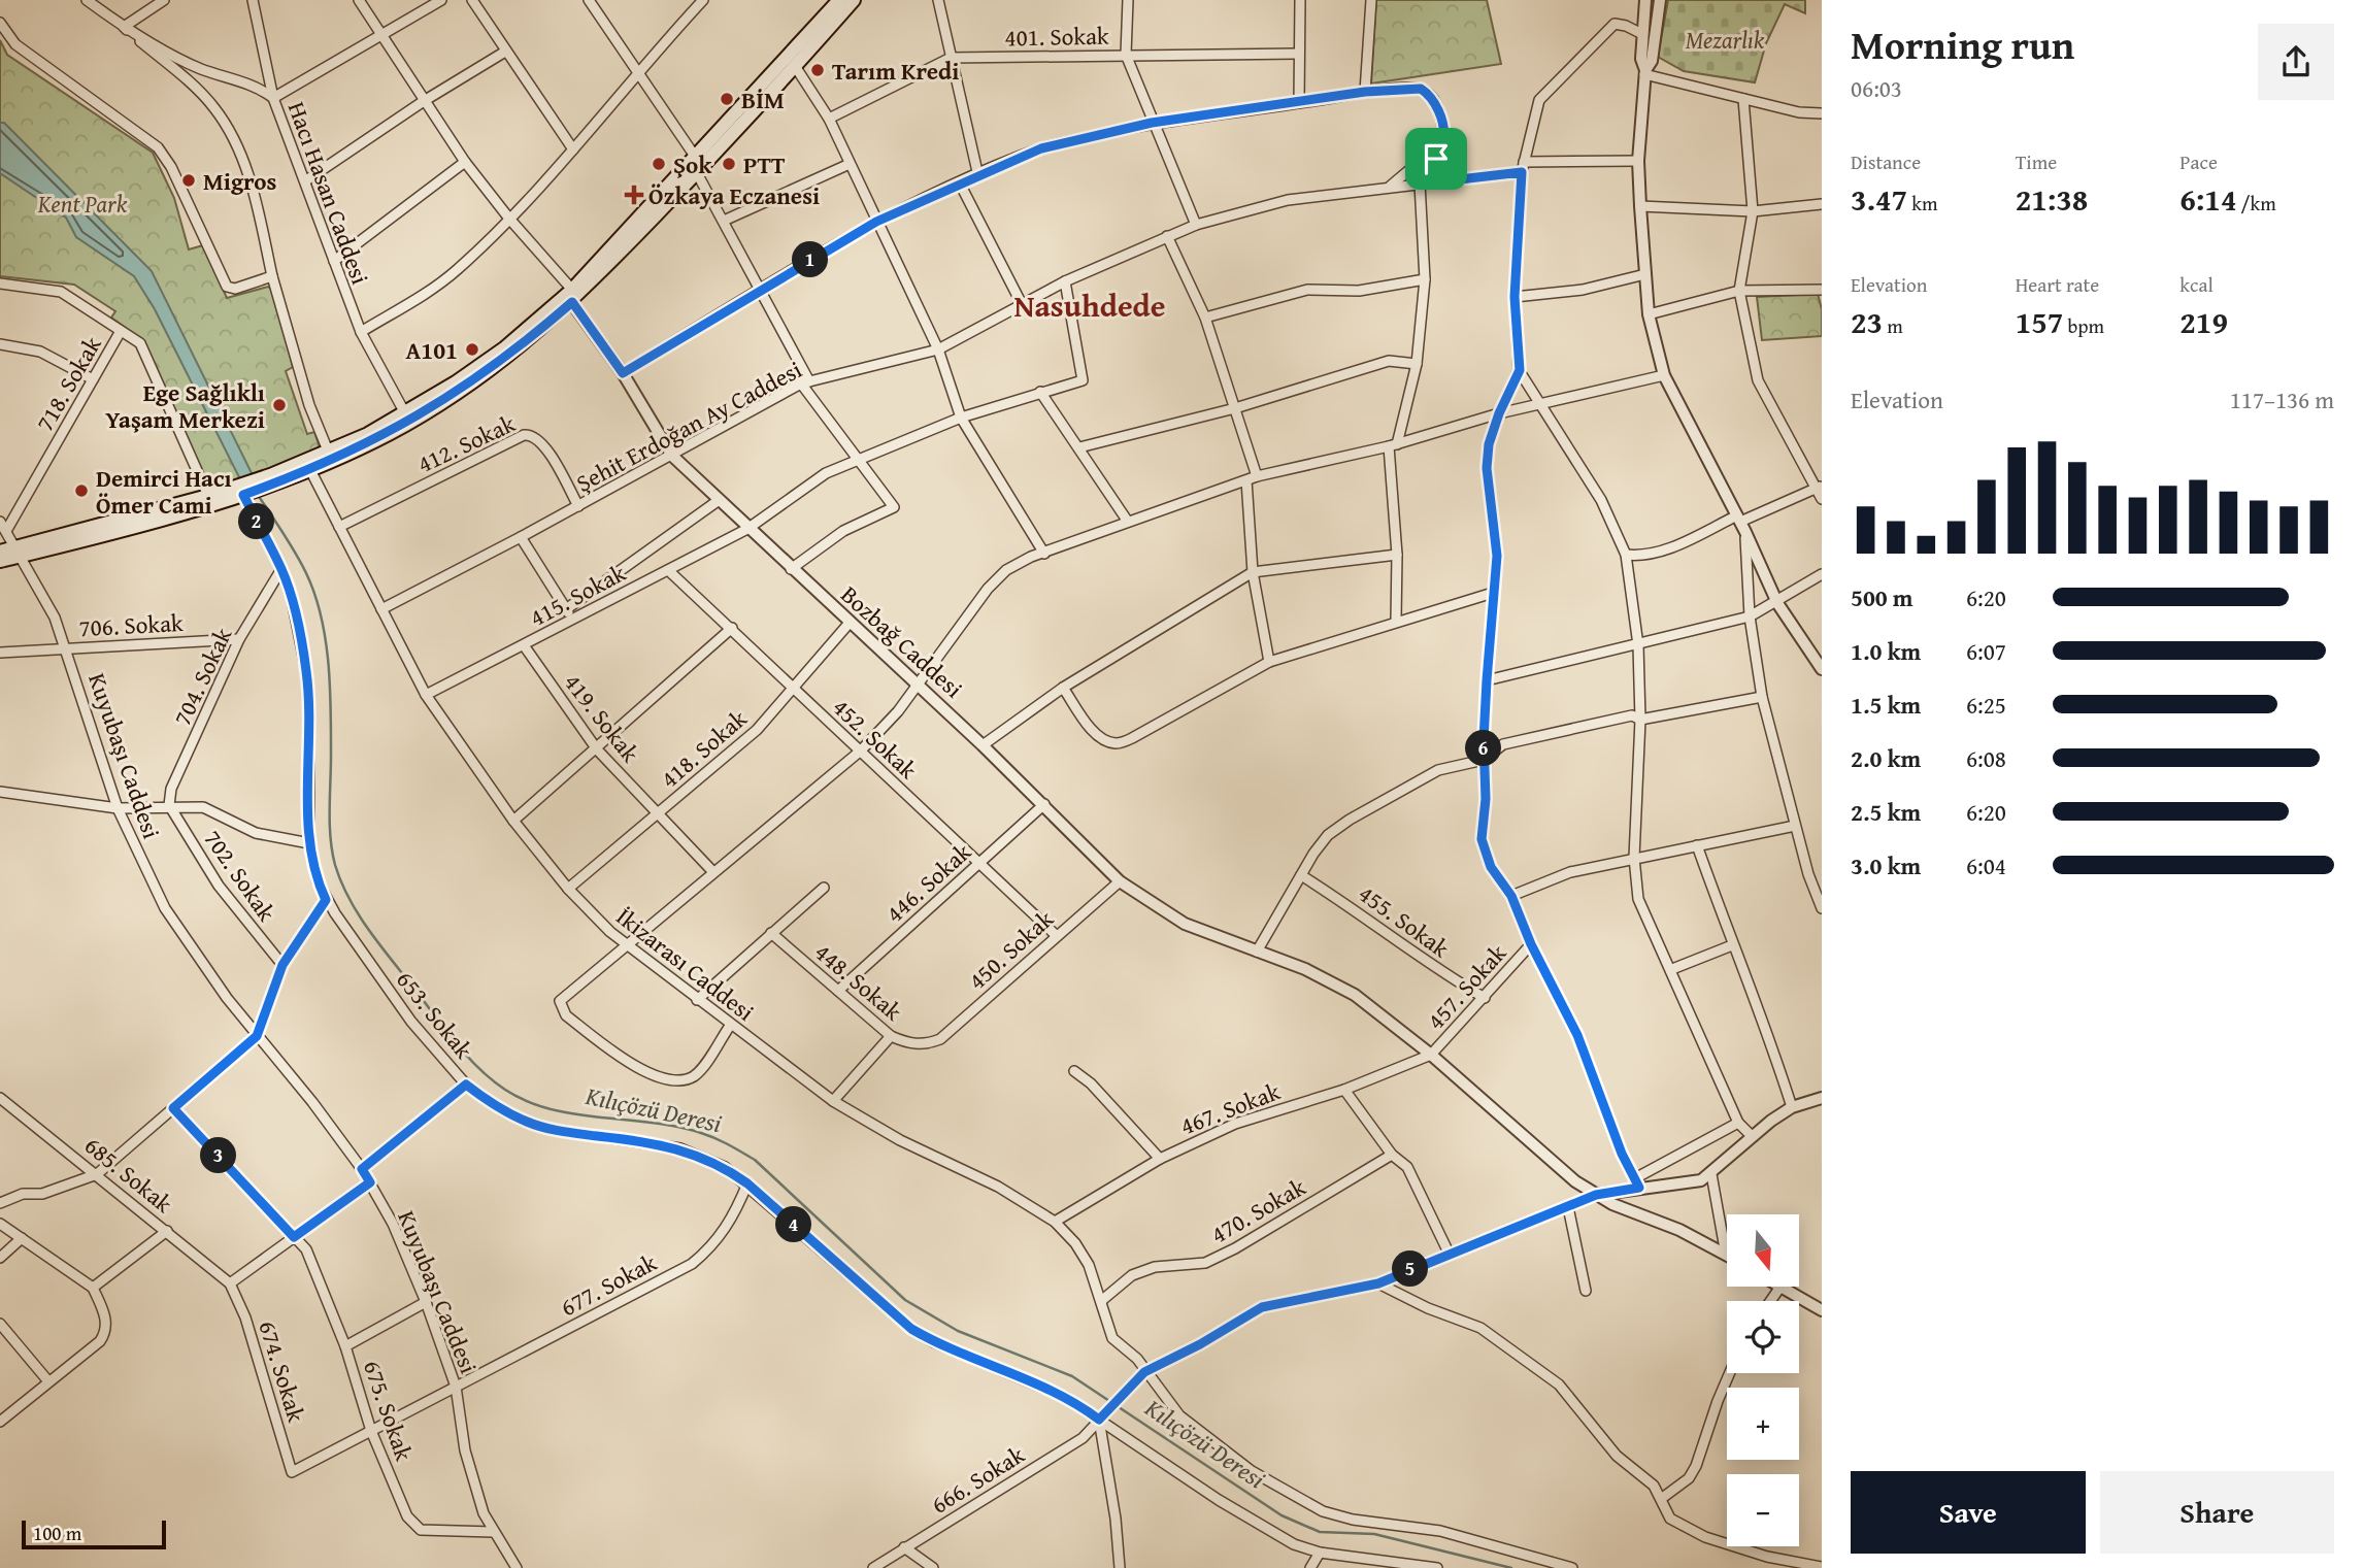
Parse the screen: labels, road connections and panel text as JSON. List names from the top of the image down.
{
  "streets": {
    "street": [
      "401. Sokak",
      "Hacı Hasan Caddesi",
      "718. Sokak",
      "Şehit Erdoğan Ay Caddesi",
      "412. Sokak",
      "415. Sokak",
      "706. Sokak",
      "Bozbağ Caddesi",
      "704. Sokak",
      "419. Sokak",
      "452. Sokak",
      "418. Sokak",
      "Kuyubaşı Caddesi",
      "702. Sokak",
      "446. Sokak",
      "455. Sokak",
      "450. Sokak",
      "İkizarası Caddesi",
      "448. Sokak",
      "457. Sokak",
      "653. Sokak",
      "467. Sokak",
      "685. Sokak",
      "470. Sokak",
      "677. Sokak",
      "674. Sokak",
      "675. Sokak",
      "666. Sokak"
    ]
  },
  "crossings": [
    ["718. Sokak", "Kuyubaşı Caddesi"],
    ["Şehit Erdoğan Ay Caddesi", "412. Sokak"],
    ["Şehit Erdoğan Ay Caddesi", "415. Sokak"],
    ["Şehit Erdoğan Ay Caddesi", "Bozbağ Caddesi"],
    ["Şehit Erdoğan Ay Caddesi", "İkizarası Caddesi"],
    ["412. Sokak", "İkizarası Caddesi"],
    ["415. Sokak", "Bozbağ Caddesi"],
    ["415. Sokak", "419. Sokak"],
    ["415. Sokak", "452. Sokak"],
    ["415. Sokak", "İkizarası Caddesi"],
    ["706. Sokak", "704. Sokak"],
    ["706. Sokak", "Kuyubaşı Caddesi"],
    ["Bozbağ Caddesi", "418. Sokak"],
    ["Bozbağ Caddesi", "446. Sokak"],
    ["Bozbağ Caddesi", "450. Sokak"],
    ["Bozbağ Caddesi", "457. Sokak"],
    ["Bozbağ Caddesi", "467. Sokak"],
    ["Bozbağ Caddesi", "666. Sokak"],
    ["704. Sokak", "702. Sokak"],
    ["704. Sokak", "653. Sokak"],
    ["419. Sokak", "418. Sokak"],
    ["452. Sokak", "418. Sokak"],
    ["452. Sokak", "446. Sokak"],
    ["452. Sokak", "450. Sokak"],
    ["418. Sokak", "İkizarası Caddesi"],
    ["Kuyubaşı Caddesi", "677. Sokak"],
    ["Kuyubaşı Caddesi", "675. Sokak"],
    ["446. Sokak", "448. Sokak"],
    ["455. Sokak", "457. Sokak"],
    ["450. Sokak", "448. Sokak"],
    ["İkizarası Caddesi", "467. Sokak"],
    ["İkizarası Caddesi", "470. Sokak"],
    ["İkizarası Caddesi", "666. Sokak"],
    ["457. Sokak", "467. Sokak"],
    ["653. Sokak", "677. Sokak"],
    ["653. Sokak", "666. Sokak"],
    ["685. Sokak", "674. Sokak"],
    ["677. Sokak", "674. Sokak"],
    ["677. Sokak", "675. Sokak"]
  ],
  "districts": ["Nasuhdede"],
  "water": ["Kılıçözü Deresi"],
  "parks": ["Mezarlık", "Kent Park"],
  "places": {
    "other": [
      "Tarım Kredi",
      "BİM",
      "Şok",
      "PTT",
      "Migros",
      "A101",
      "Ege Sağlıklı Yaşam Merkezi",
      "Demirci Hacı Ömer Cami"
    ],
    "health": ["Özkaya Eczanesi"]
  },
  "scale_bar": "100 m",
  "north": "bottom",
  "page": {
    "heading": ["Morning run", "06:03"],
    "stats": [
      ["Distance", "3.47 km"],
      ["Time", "21:38"],
      ["Pace", "6:14 /km"],
      ["Elevation", "23 m"],
      ["Heart rate", "157 bpm"],
      ["kcal", "219"]
    ],
    "pins": [
      "1",
      "2",
      "6",
      "3",
      "4",
      "5"
    ],
    "chart": ["Elevation", "117–136 m"],
    "list": [
      {
        "name": "500 m",
        "note": "6:20"
      },
      {
        "name": "1.0 km",
        "note": "6:07"
      },
      {
        "name": "1.5 km",
        "note": "6:25"
      },
      {
        "name": "2.0 km",
        "note": "6:08"
      },
      {
        "name": "2.5 km",
        "note": "6:20"
      },
      {
        "name": "3.0 km",
        "note": "6:04"
      }
    ],
    "map_buttons": ["+", "−"],
    "buttons": ["Save", "Share"],
    "scale": "100 m"
  }
}
